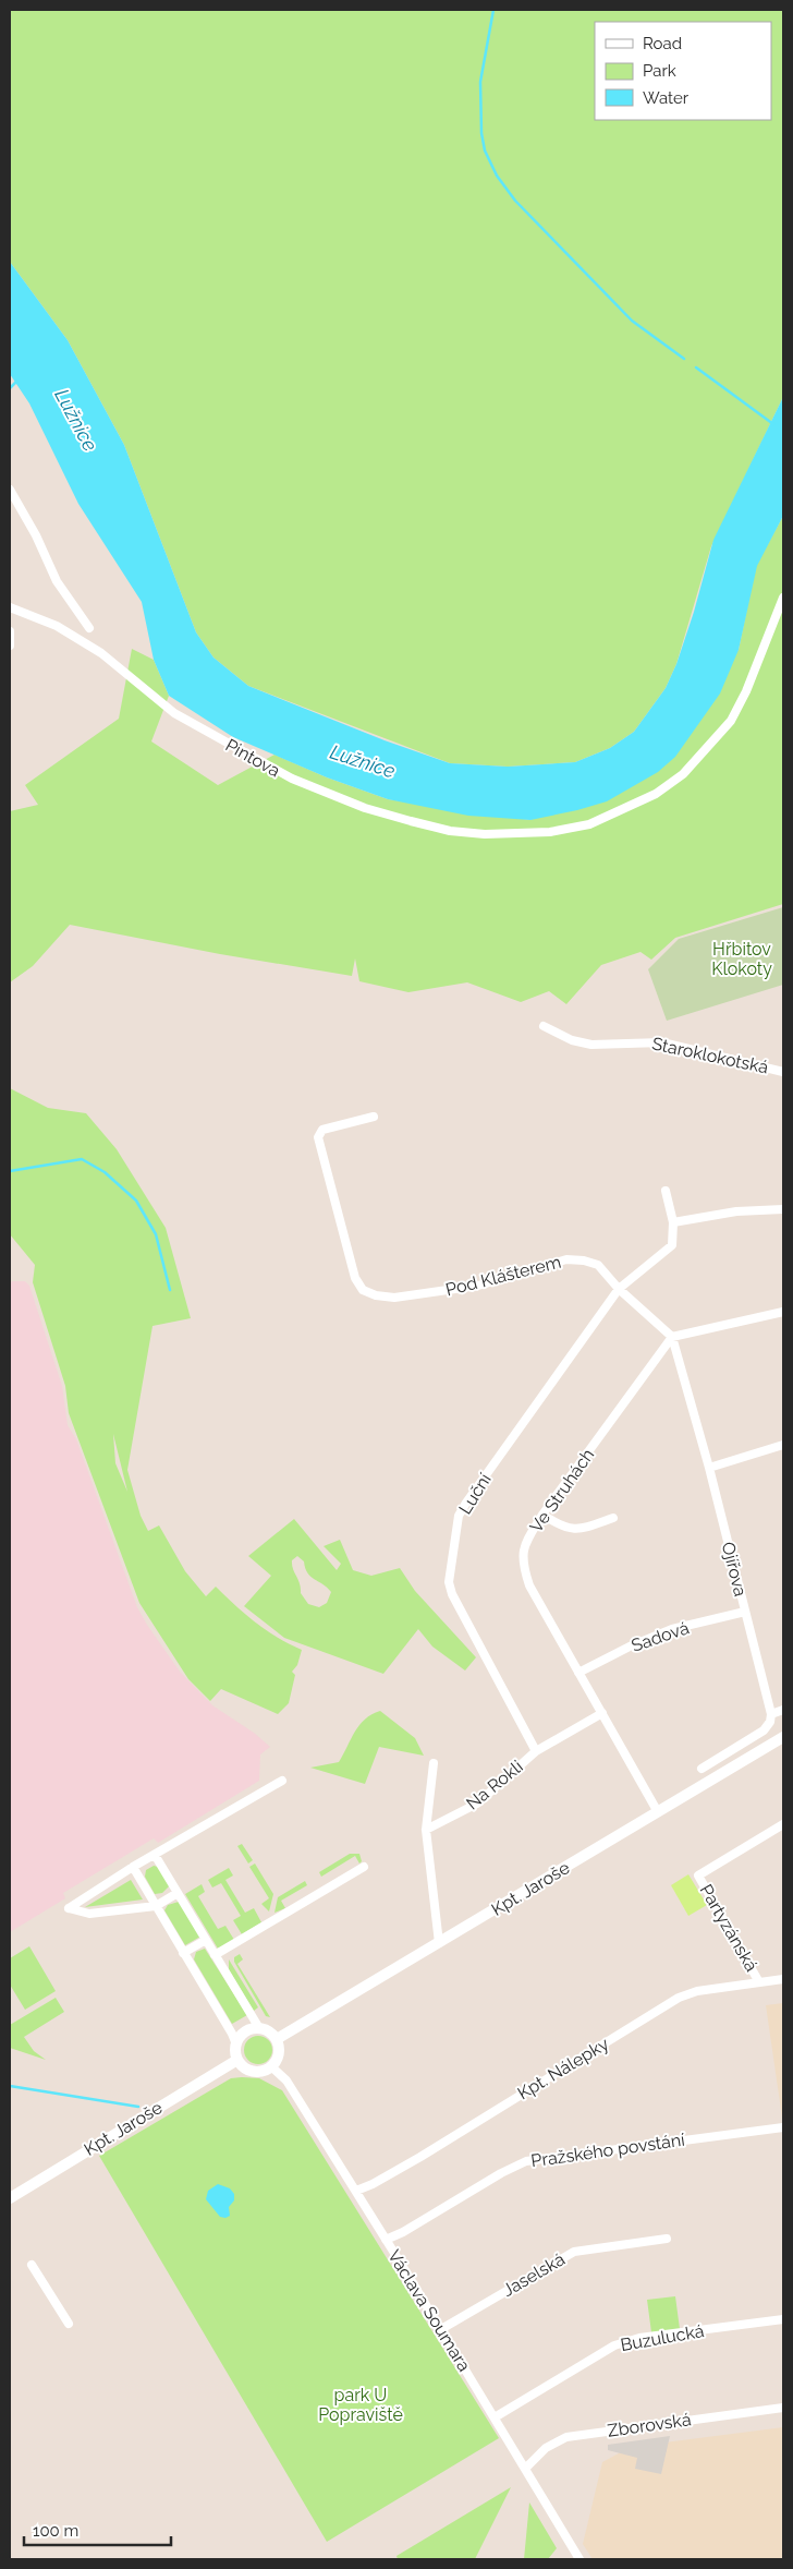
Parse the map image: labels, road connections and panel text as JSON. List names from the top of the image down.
{
  "streets": {
    "street": [
      "Pintova",
      "Staroklokotská",
      "Pod Klášterem",
      "Ve Struhách",
      "Luční",
      "Ojířova",
      "Sadová",
      "Na Rokli",
      "Kpt. Jaroše",
      "Partyzánská",
      "Kpt. Nálepky",
      "Pražského povstání",
      "Jaselská",
      "Václava Soumara",
      "Buzulucká",
      "Zborovská"
    ]
  },
  "crossings": [
    ["Pod Klášterem", "Ve Struhách"],
    ["Pod Klášterem", "Luční"],
    ["Pod Klášterem", "Ojířova"],
    ["Ve Struhách", "Ojířova"],
    ["Ve Struhách", "Sadová"],
    ["Ve Struhách", "Na Rokli"],
    ["Ve Struhách", "Kpt. Jaroše"],
    ["Luční", "Na Rokli"],
    ["Ojířova", "Sadová"],
    ["Kpt. Jaroše", "Václava Soumara"],
    ["Partyzánská", "Kpt. Nálepky"],
    ["Kpt. Nálepky", "Václava Soumara"],
    ["Pražského povstání", "Václava Soumara"],
    ["Jaselská", "Václava Soumara"],
    ["Václava Soumara", "Buzulucká"],
    ["Václava Soumara", "Zborovská"]
  ],
  "water": ["Lužnice"],
  "parks": ["Hřbitov Klokoty", "park U Popraviště"],
  "legend": ["Road", "Park", "Water"],
  "scale_bar": "100 m"
}
